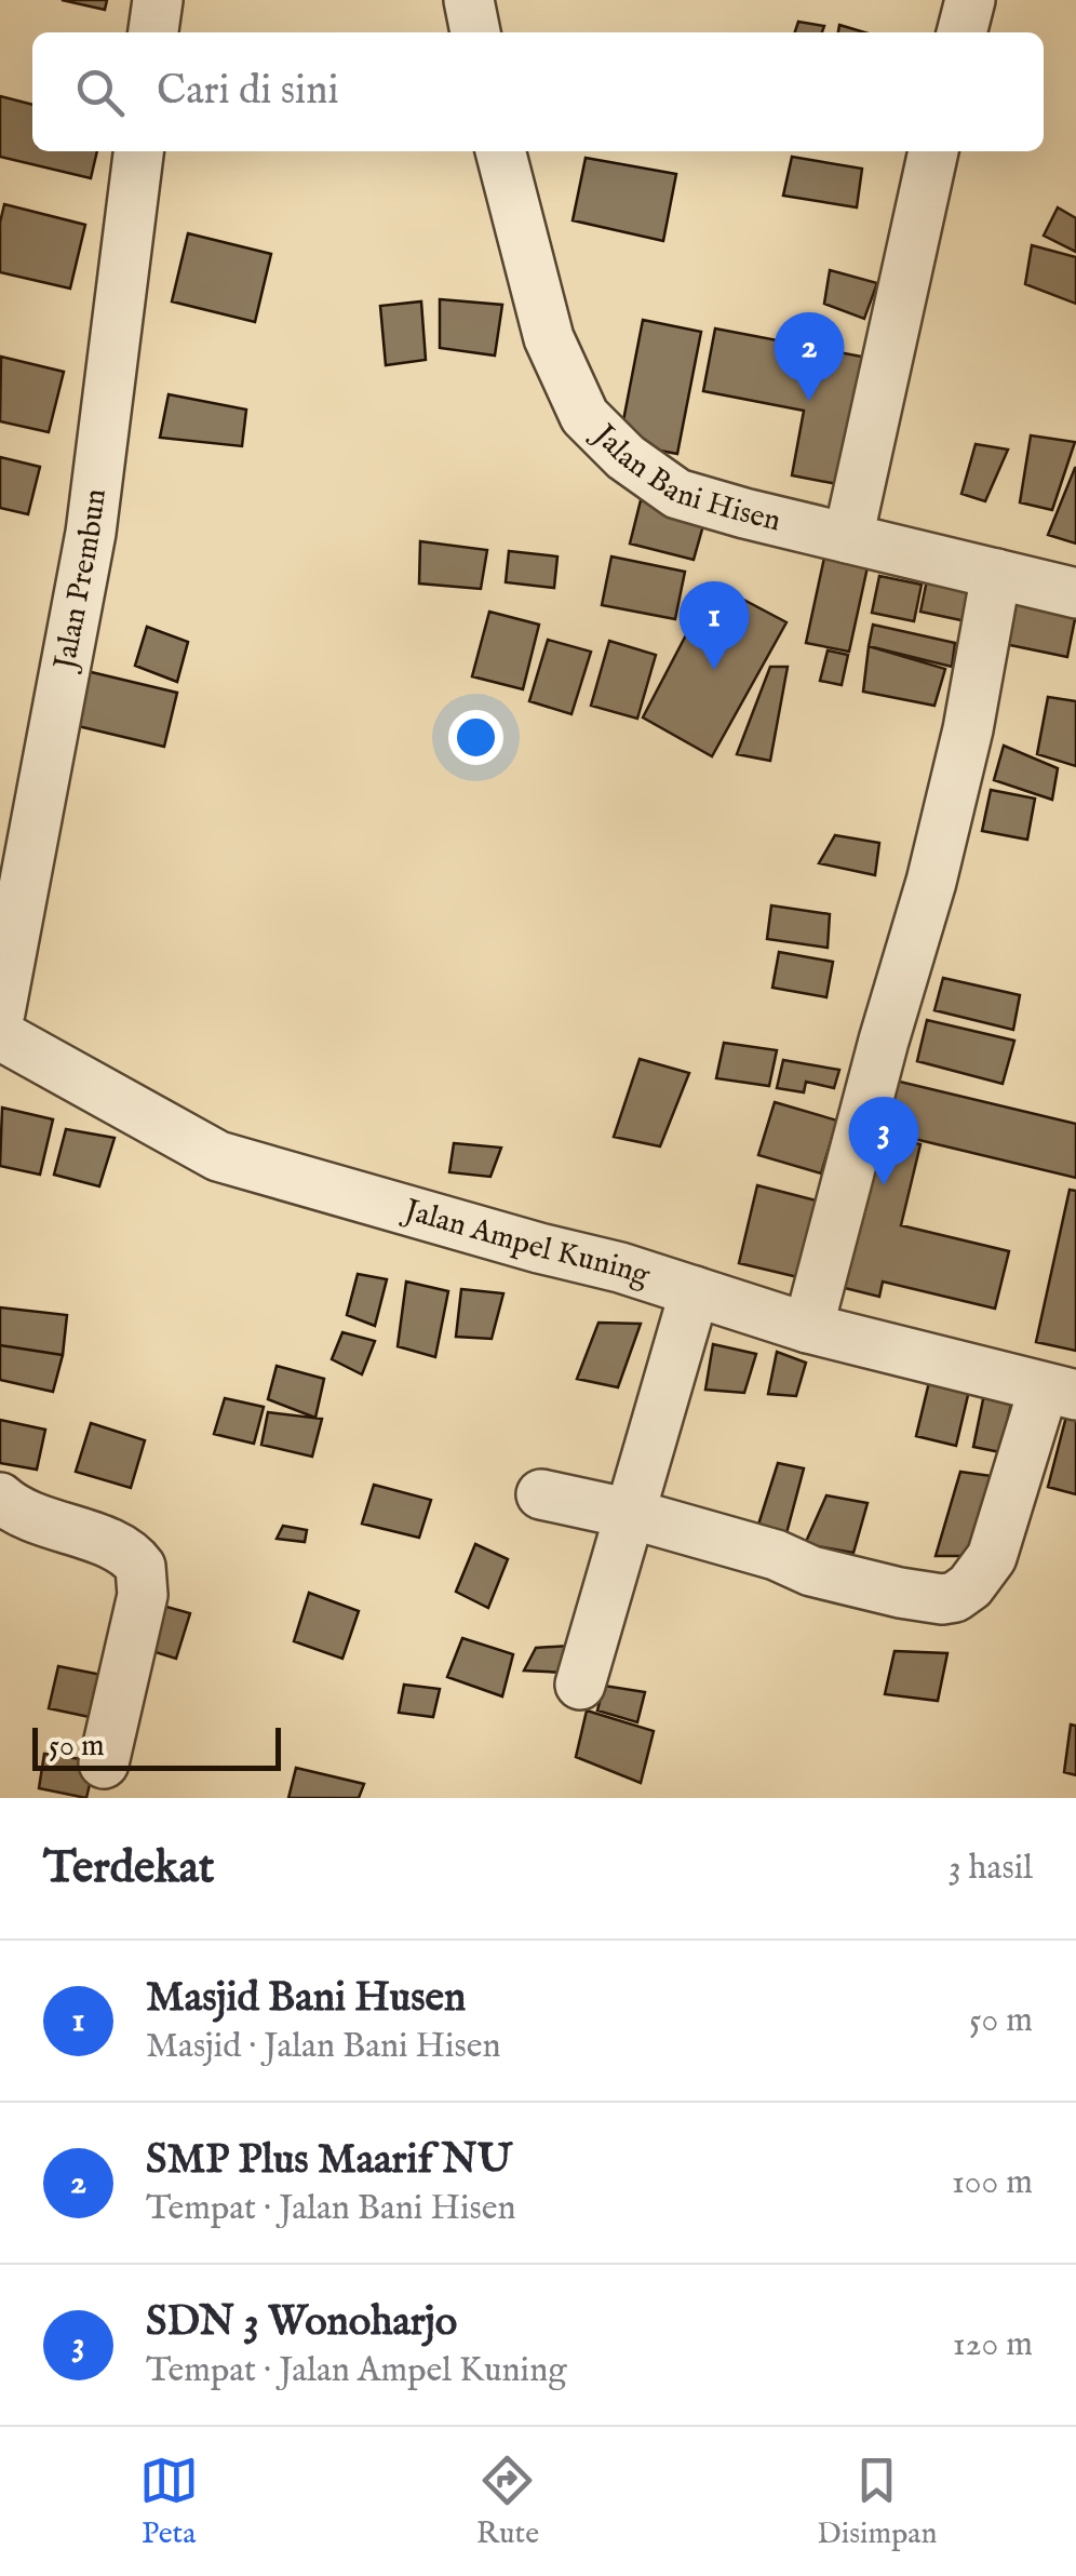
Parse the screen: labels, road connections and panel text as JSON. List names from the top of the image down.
{
  "streets": {
    "street": ["Jalan Bani Hisen", "Jalan Prembun", "Jalan Ampel Kuning"]
  },
  "scale_bar": "50 m",
  "page": {
    "search": "Cari di sini",
    "pins": ["2", "1", "3"],
    "scale": "50 m",
    "heading": ["Terdekat", "3 hasil"],
    "list": [
      {
        "mark": "1",
        "name": "Masjid Bani Husen",
        "note": "Masjid · Jalan Bani Hisen",
        "value": "50 m"
      },
      {
        "mark": "2",
        "name": "SMP Plus Maarif NU",
        "note": "Tempat · Jalan Bani Hisen",
        "value": "100 m"
      },
      {
        "mark": "3",
        "name": "SDN 3 Wonoharjo",
        "note": "Tempat · Jalan Ampel Kuning",
        "value": "120 m"
      }
    ],
    "nav": ["Peta", "Rute", "Disimpan"]
  }
}
